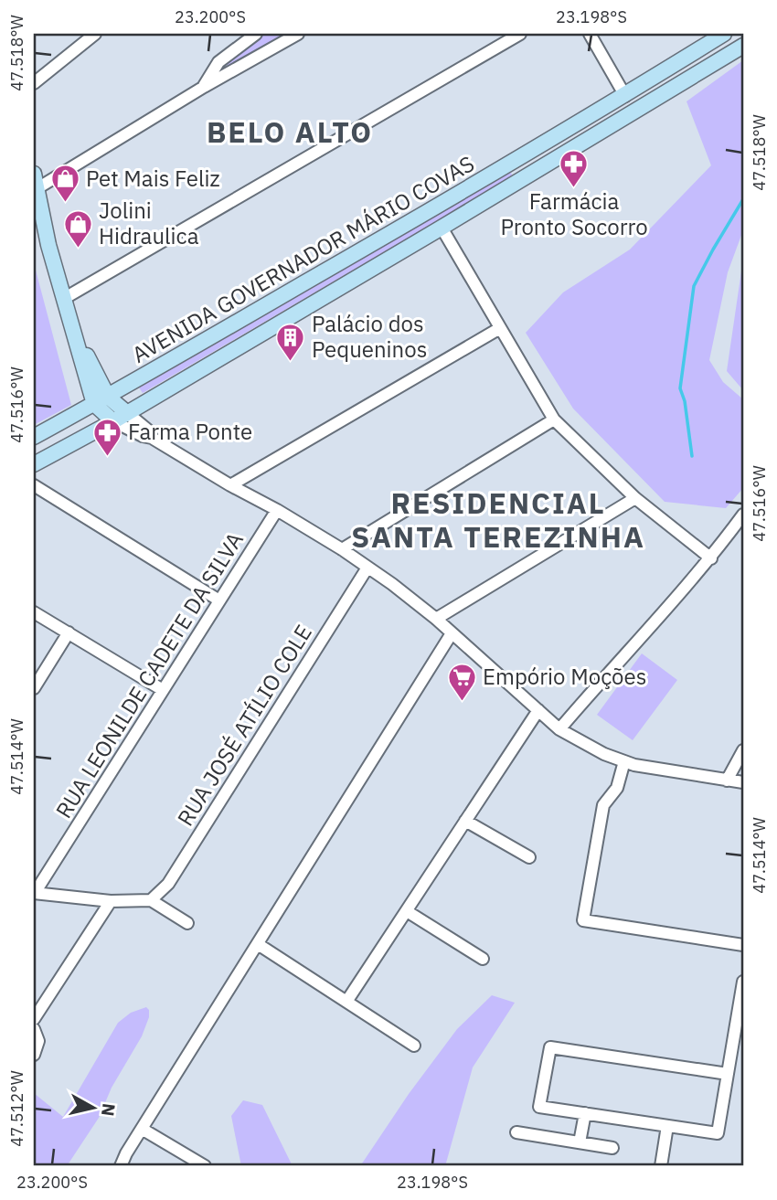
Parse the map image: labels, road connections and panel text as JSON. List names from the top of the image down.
{
  "streets": {
    "main road": ["AVENIDA GOVERNADOR MÁRIO COVAS"],
    "street": ["RUA LEONILDE CADETE DA SILVA", "RUA JOSÉ ATÍLIO COLE"]
  },
  "districts": ["BELO ALTO", "RESIDENCIAL SANTA TEREZINHA"],
  "places": {
    "pharmacy": ["Farmácia Pronto Socorro", "Farma Ponte"],
    "shop": ["Pet Mais Feliz", "Jolini Hidraulica"],
    "building": ["Palácio dos Pequeninos"],
    "supermarket": ["Empório Moções"]
  },
  "north": "right",
  "coordinates": [
    "23.200°S",
    "23.198°S",
    "47.518°W",
    "47.516°W",
    "47.514°W",
    "47.512°W"
  ]
}
